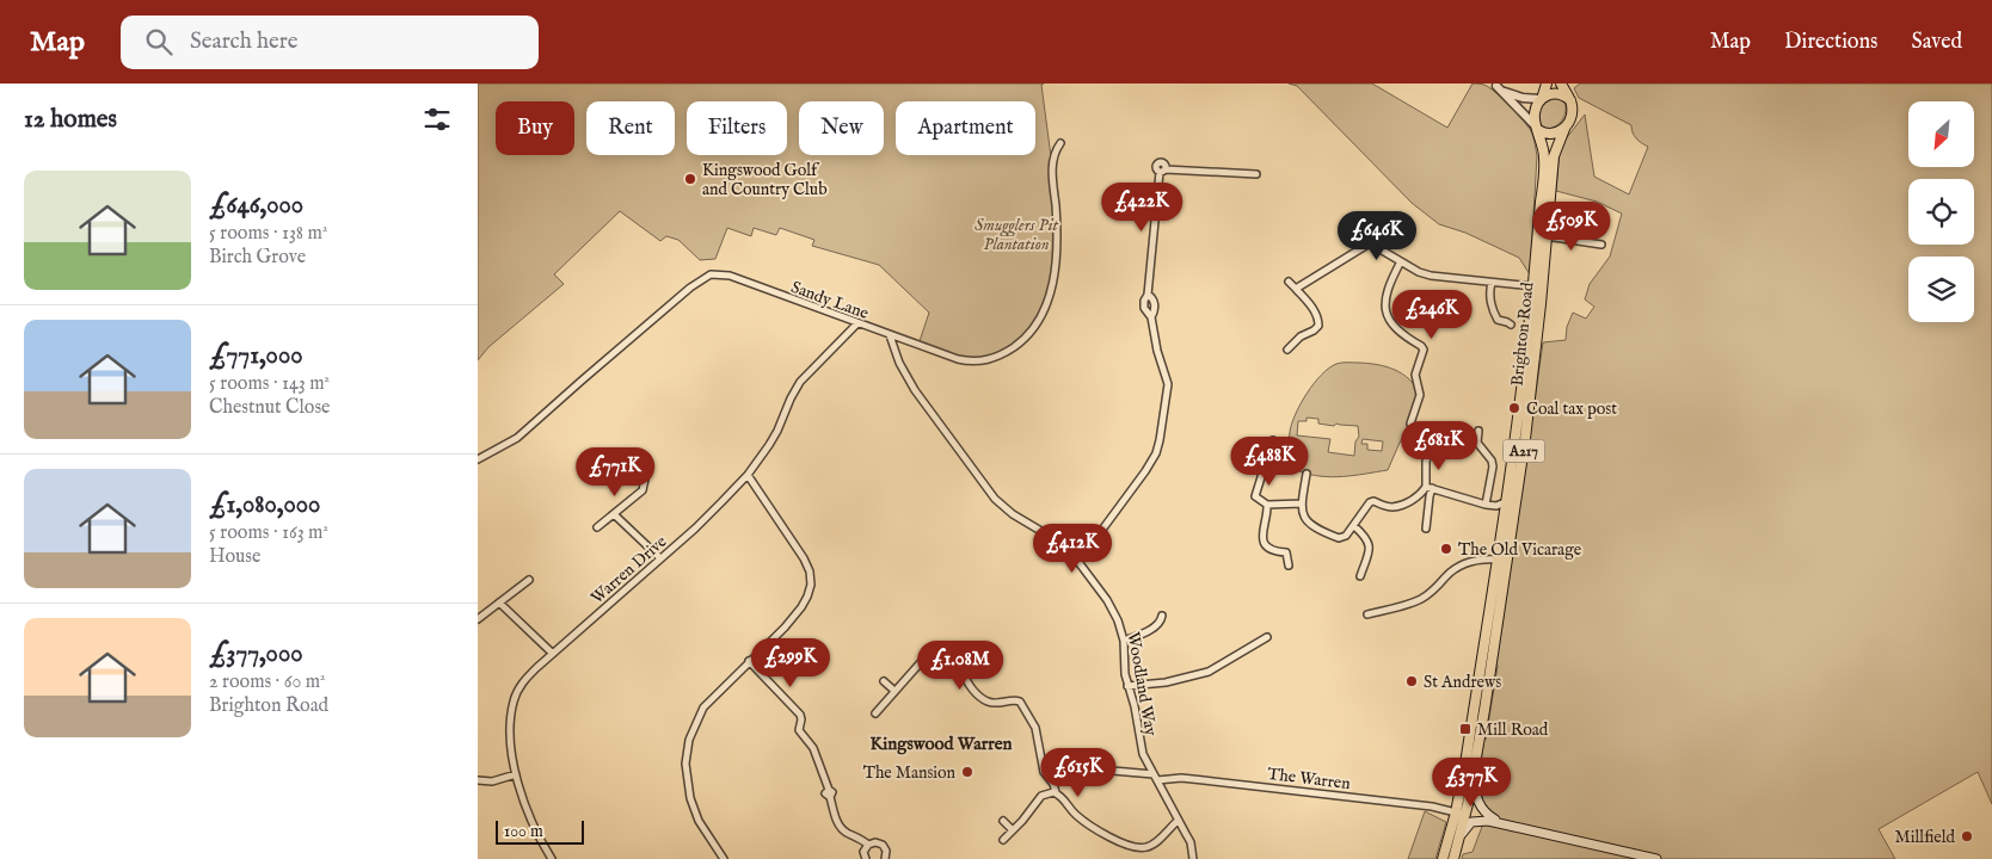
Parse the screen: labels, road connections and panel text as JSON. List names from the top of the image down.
{
  "streets": {
    "highway": ["Brighton Road", "A217"],
    "street": [
      "Sandy Lane",
      "Warren Drive",
      "Woodland Way",
      "The Warren"
    ]
  },
  "crossings": [
    ["Sandy Lane", "Warren Drive"],
    ["Sandy Lane", "Woodland Way"],
    ["Brighton Road", "A217"],
    ["Brighton Road", "The Warren"],
    ["Woodland Way", "The Warren"]
  ],
  "districts": ["Kingswood Warren"],
  "parks": ["Smugglers Pit Plantation"],
  "places": {
    "other": [
      "Kingswood Golf and Country Club",
      "Coal tax post",
      "The Old Vicarage",
      "St Andrews",
      "The Mansion",
      "Millfield"
    ],
    "transit": ["Mill Road"]
  },
  "scale_bar": "100 m",
  "north": "bottom left",
  "page": {
    "header": "Map",
    "search": "Search here",
    "nav": ["Map", "Directions", "Saved"],
    "heading": "12 homes",
    "chip": [
      "Buy",
      "Rent",
      "Filters",
      "New",
      "Apartment"
    ],
    "list": [
      {
        "name": "£646,000",
        "note": "5 rooms · 138 m² · Birch Grove"
      },
      {
        "name": "£771,000",
        "note": "5 rooms · 143 m² · Chestnut Close"
      },
      {
        "name": "£1,080,000",
        "note": "5 rooms · 163 m² · House"
      },
      {
        "name": "£377,000",
        "note": "2 rooms · 60 m² · Brighton Road"
      }
    ],
    "price": [
      "£422K",
      "£509K",
      "£646K",
      "£246K",
      "£681K",
      "£488K",
      "£771K",
      "£412K",
      "£299K",
      "£1.08M",
      "£615K",
      "£377K"
    ],
    "scale": "100 m"
  }
}
